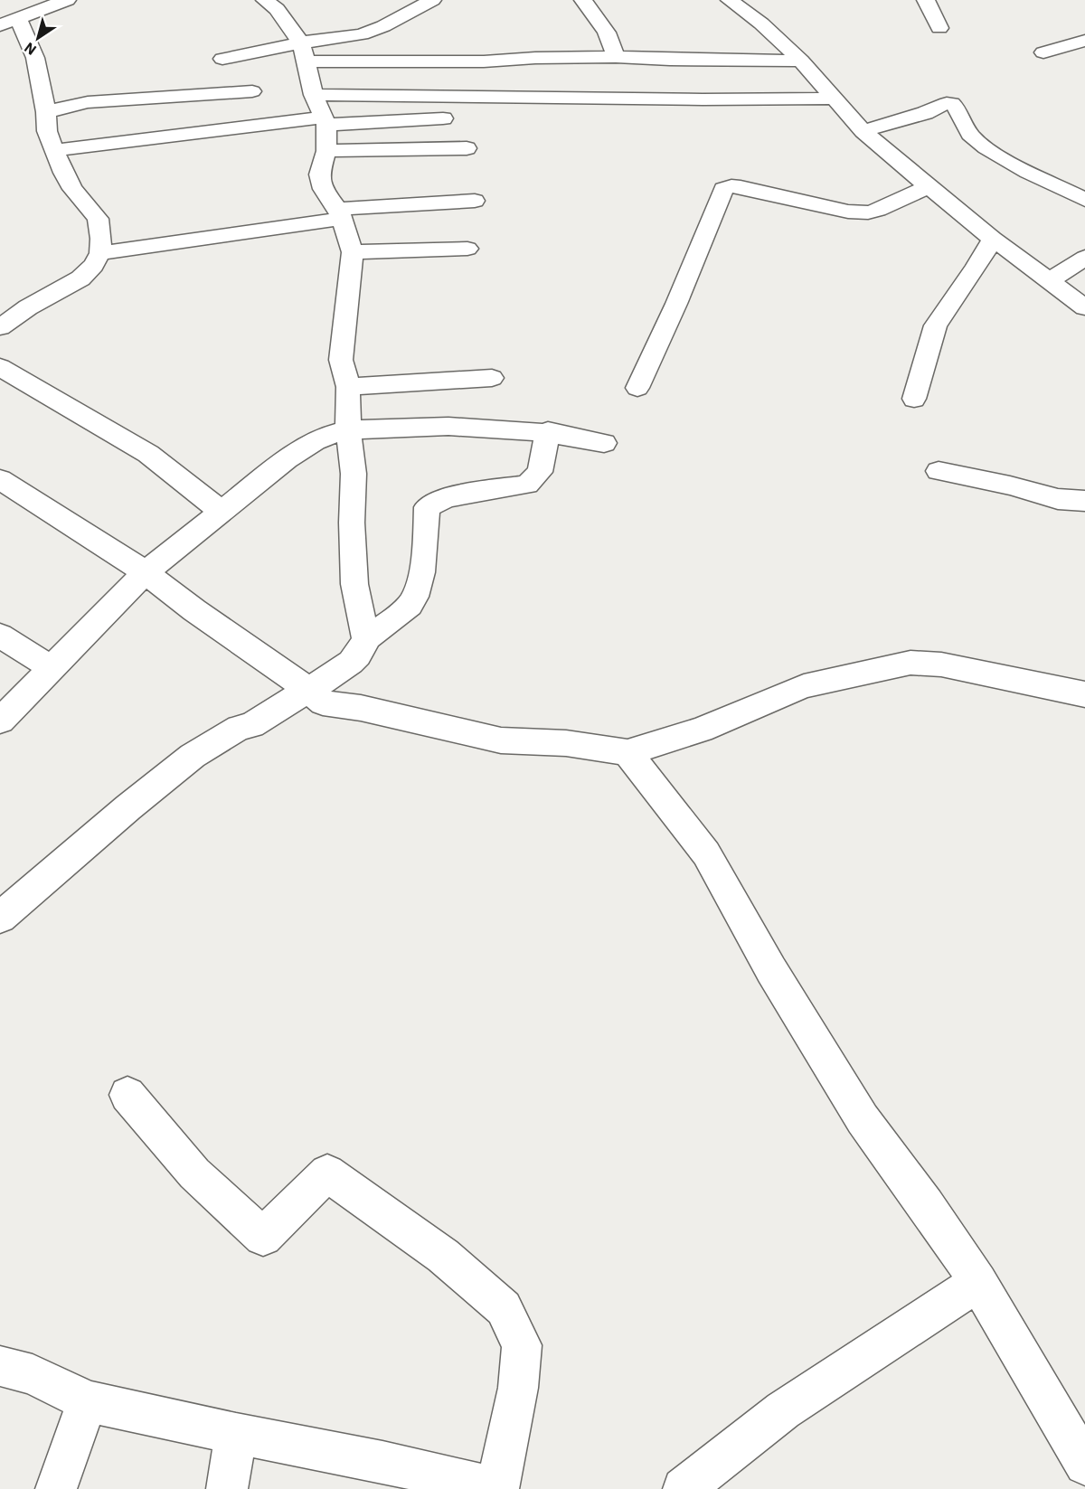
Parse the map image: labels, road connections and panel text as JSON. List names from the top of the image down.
{
  "north": "bottom left"
}
